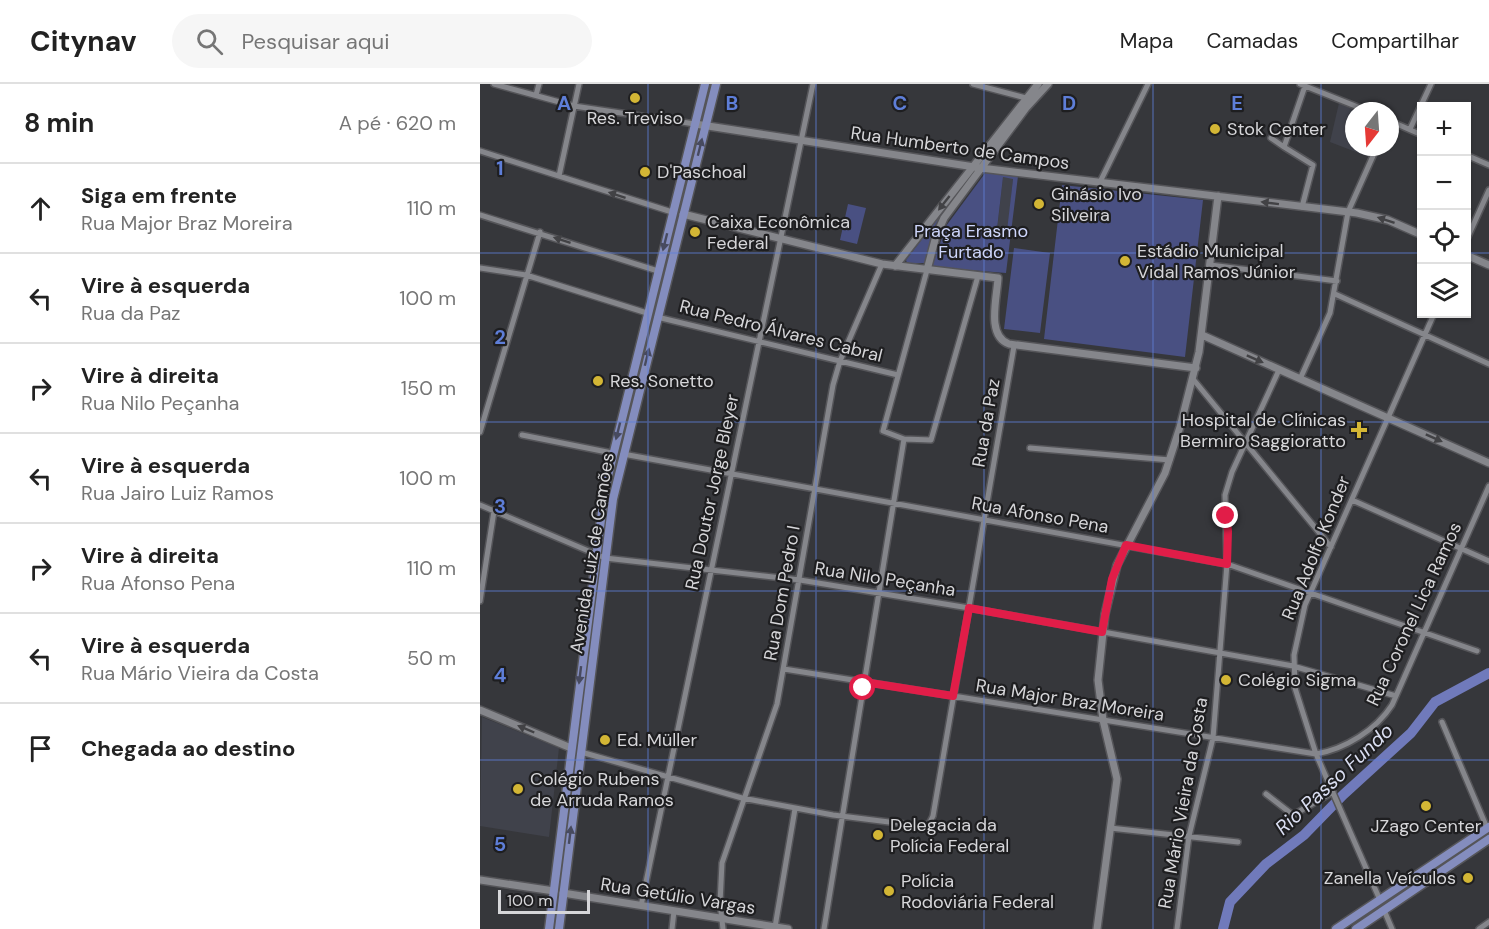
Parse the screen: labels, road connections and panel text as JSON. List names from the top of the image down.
{
  "streets": {
    "main road": ["Avenida Luiz de Camões"],
    "street": [
      "Rua Humberto de Campos",
      "Rua Pedro Álvares Cabral",
      "Rua da Paz",
      "Rua Doutor Jorge Bleyer",
      "Rua Afonso Pena",
      "Rua Adolfo Konder",
      "Rua Nilo Peçanha",
      "Rua Dom Pedro I",
      "Rua Coronel Lica Ramos",
      "Rua Major Braz Moreira",
      "Rua Mário Vieira da Costa",
      "Rua Getúlio Vargas"
    ]
  },
  "crossings": [
    ["Rua Humberto de Campos", "Rua Doutor Jorge Bleyer"],
    ["Rua Humberto de Campos", "Avenida Luiz de Camões"],
    ["Rua Pedro Álvares Cabral", "Rua Doutor Jorge Bleyer"],
    ["Rua Pedro Álvares Cabral", "Avenida Luiz de Camões"],
    ["Rua Pedro Álvares Cabral", "Rua Dom Pedro I"],
    ["Rua da Paz", "Rua Afonso Pena"],
    ["Rua da Paz", "Rua Nilo Peçanha"],
    ["Rua da Paz", "Rua Major Braz Moreira"],
    ["Rua Doutor Jorge Bleyer", "Rua Afonso Pena"],
    ["Rua Doutor Jorge Bleyer", "Rua Nilo Peçanha"],
    ["Rua Doutor Jorge Bleyer", "Rua Getúlio Vargas"],
    ["Rua Afonso Pena", "Rua Adolfo Konder"],
    ["Rua Afonso Pena", "Avenida Luiz de Camões"],
    ["Rua Afonso Pena", "Rua Dom Pedro I"],
    ["Rua Afonso Pena", "Rua Coronel Lica Ramos"],
    ["Rua Afonso Pena", "Rua Mário Vieira da Costa"],
    ["Rua Adolfo Konder", "Rua Nilo Peçanha"],
    ["Rua Adolfo Konder", "Rua Coronel Lica Ramos"],
    ["Rua Adolfo Konder", "Rua Major Braz Moreira"],
    ["Avenida Luiz de Camões", "Rua Nilo Peçanha"],
    ["Avenida Luiz de Camões", "Rua Getúlio Vargas"],
    ["Rua Nilo Peçanha", "Rua Dom Pedro I"],
    ["Rua Nilo Peçanha", "Rua Coronel Lica Ramos"],
    ["Rua Nilo Peçanha", "Rua Mário Vieira da Costa"],
    ["Rua Dom Pedro I", "Rua Major Braz Moreira"],
    ["Rua Dom Pedro I", "Rua Getúlio Vargas"],
    ["Rua Coronel Lica Ramos", "Rua Major Braz Moreira"],
    ["Rua Major Braz Moreira", "Rua Mário Vieira da Costa"]
  ],
  "water": ["Rio Passo Fundo"],
  "parks": ["Praça Erasmo Furtado"],
  "places": {
    "other": [
      "Res. Treviso",
      "Stok Center",
      "D'Paschoal",
      "Ginásio Ivo Silveira",
      "Caixa Econômica Federal",
      "Estádio Municipal Vidal Ramos Júnior",
      "Res. Sonetto",
      "Colégio Sigma",
      "Ed. Müller",
      "Colégio Rubens de Arruda Ramos",
      "JZago Center",
      "Delegacia da Polícia Federal",
      "Zanella Veículos",
      "Polícia Rodoviária Federal"
    ],
    "health": ["Hospital de Clínicas Bermiro Saggioratto"]
  },
  "scale_bar": "100 m",
  "north": "bottom",
  "page": {
    "header": "Citynav",
    "search": "Pesquisar aqui",
    "nav": ["Mapa", "Camadas", "Compartilhar"],
    "heading": ["8 min", "A pé · 620 m"],
    "map_buttons": ["+", "−"],
    "list": [
      ["Siga em frente", "Rua Major Braz Moreira", "110 m"],
      ["Vire à esquerda", "Rua da Paz", "100 m"],
      ["Vire à direita", "Rua Nilo Peçanha", "150 m"],
      ["Vire à esquerda", "Rua Jairo Luiz Ramos", "100 m"],
      ["Vire à direita", "Rua Afonso Pena", "110 m"],
      ["Vire à esquerda", "Rua Mário Vieira da Costa", "50 m"],
      "Chegada ao destino"
    ],
    "scale": "100 m"
  },
  "grid": {
    "columns": [
      "A",
      "B",
      "C",
      "D",
      "E"
    ],
    "rows": [
      "1",
      "2",
      "3",
      "4",
      "5"
    ]
  }
}
